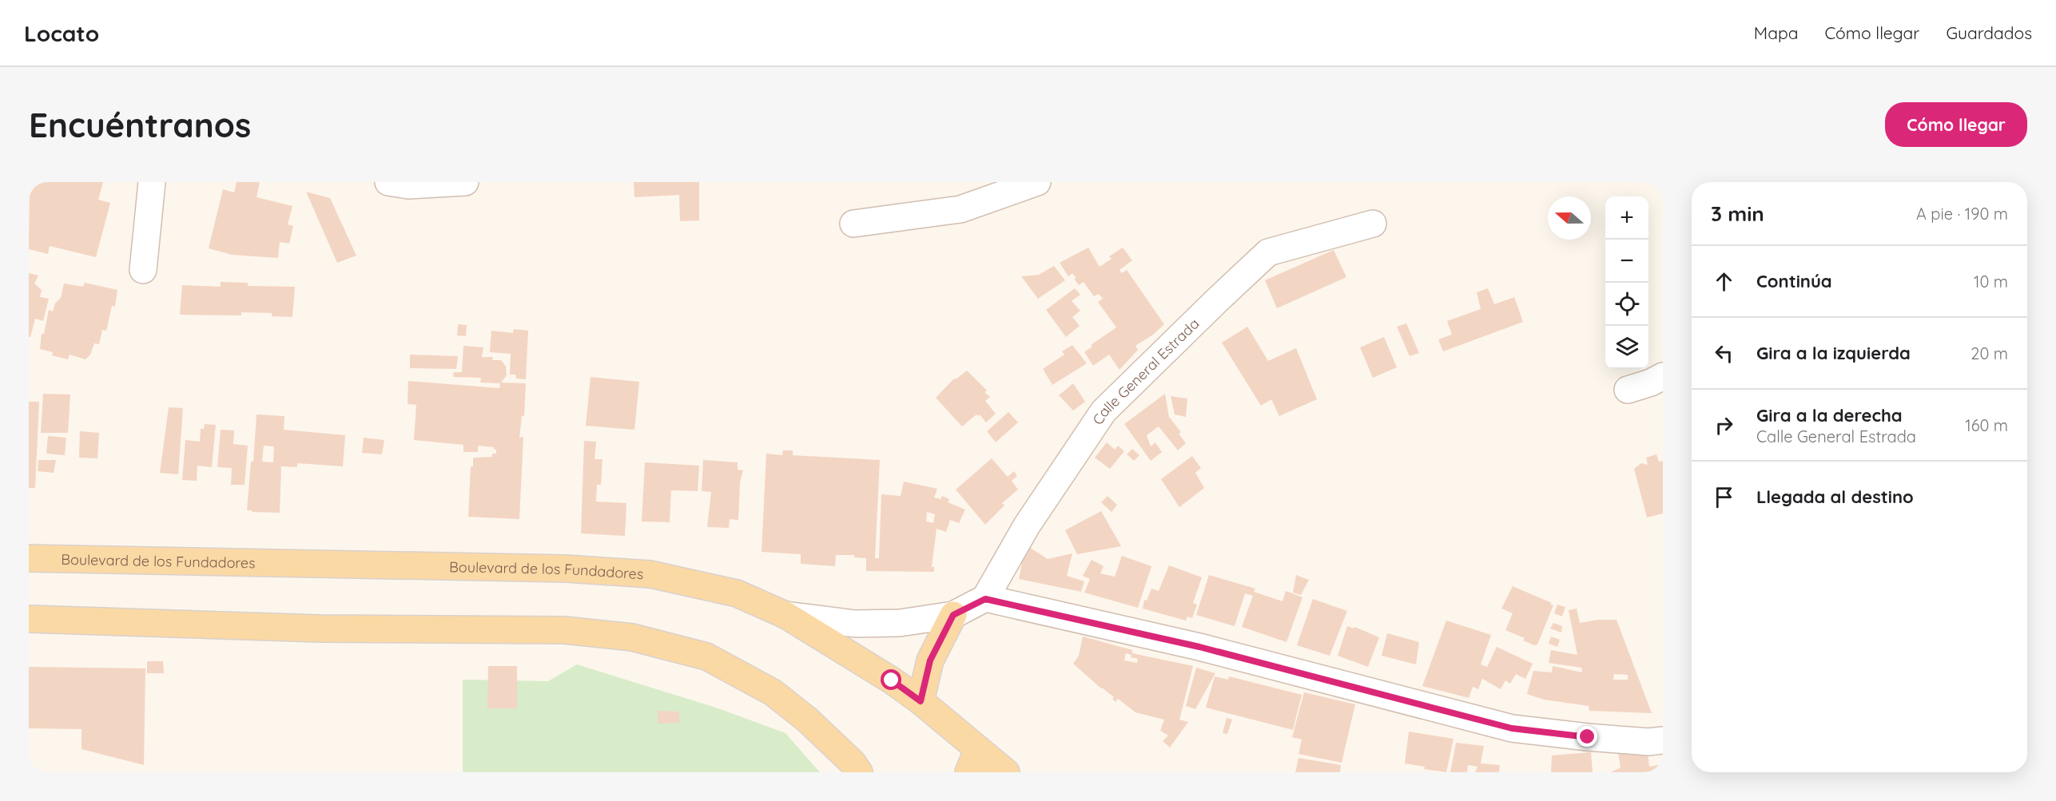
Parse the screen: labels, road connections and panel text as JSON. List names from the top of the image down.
{
  "streets": {
    "main road": ["Boulevard de los Fundadores"],
    "street": ["Calle General Estrada"]
  },
  "north": "left",
  "page": {
    "header": "Locato",
    "nav": ["Mapa", "Cómo llegar", "Guardados"],
    "buttons": "Cómo llegar",
    "title": "Encuéntranos",
    "heading": ["3 min", "A pie · 190 m"],
    "map_buttons": ["+", "−"],
    "list": [
      ["Continúa", "10 m"],
      ["Gira a la izquierda", "20 m"],
      ["Gira a la derecha", "Calle General Estrada", "160 m"],
      "Llegada al destino"
    ]
  }
}
